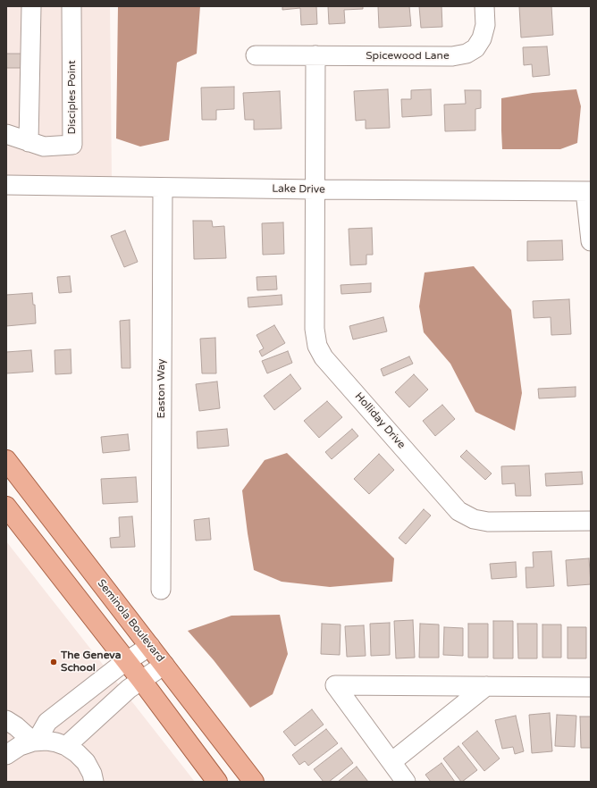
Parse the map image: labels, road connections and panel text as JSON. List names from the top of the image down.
{
  "streets": {
    "main road": ["Seminola Boulevard"],
    "street": [
      "Spicewood Lane",
      "Disciples Point",
      "Lake Drive",
      "Easton Way",
      "Holliday Drive"
    ]
  },
  "crossings": [
    ["Lake Drive", "Easton Way"],
    ["Lake Drive", "Holliday Drive"]
  ],
  "places": ["The Geneva School"]
}
